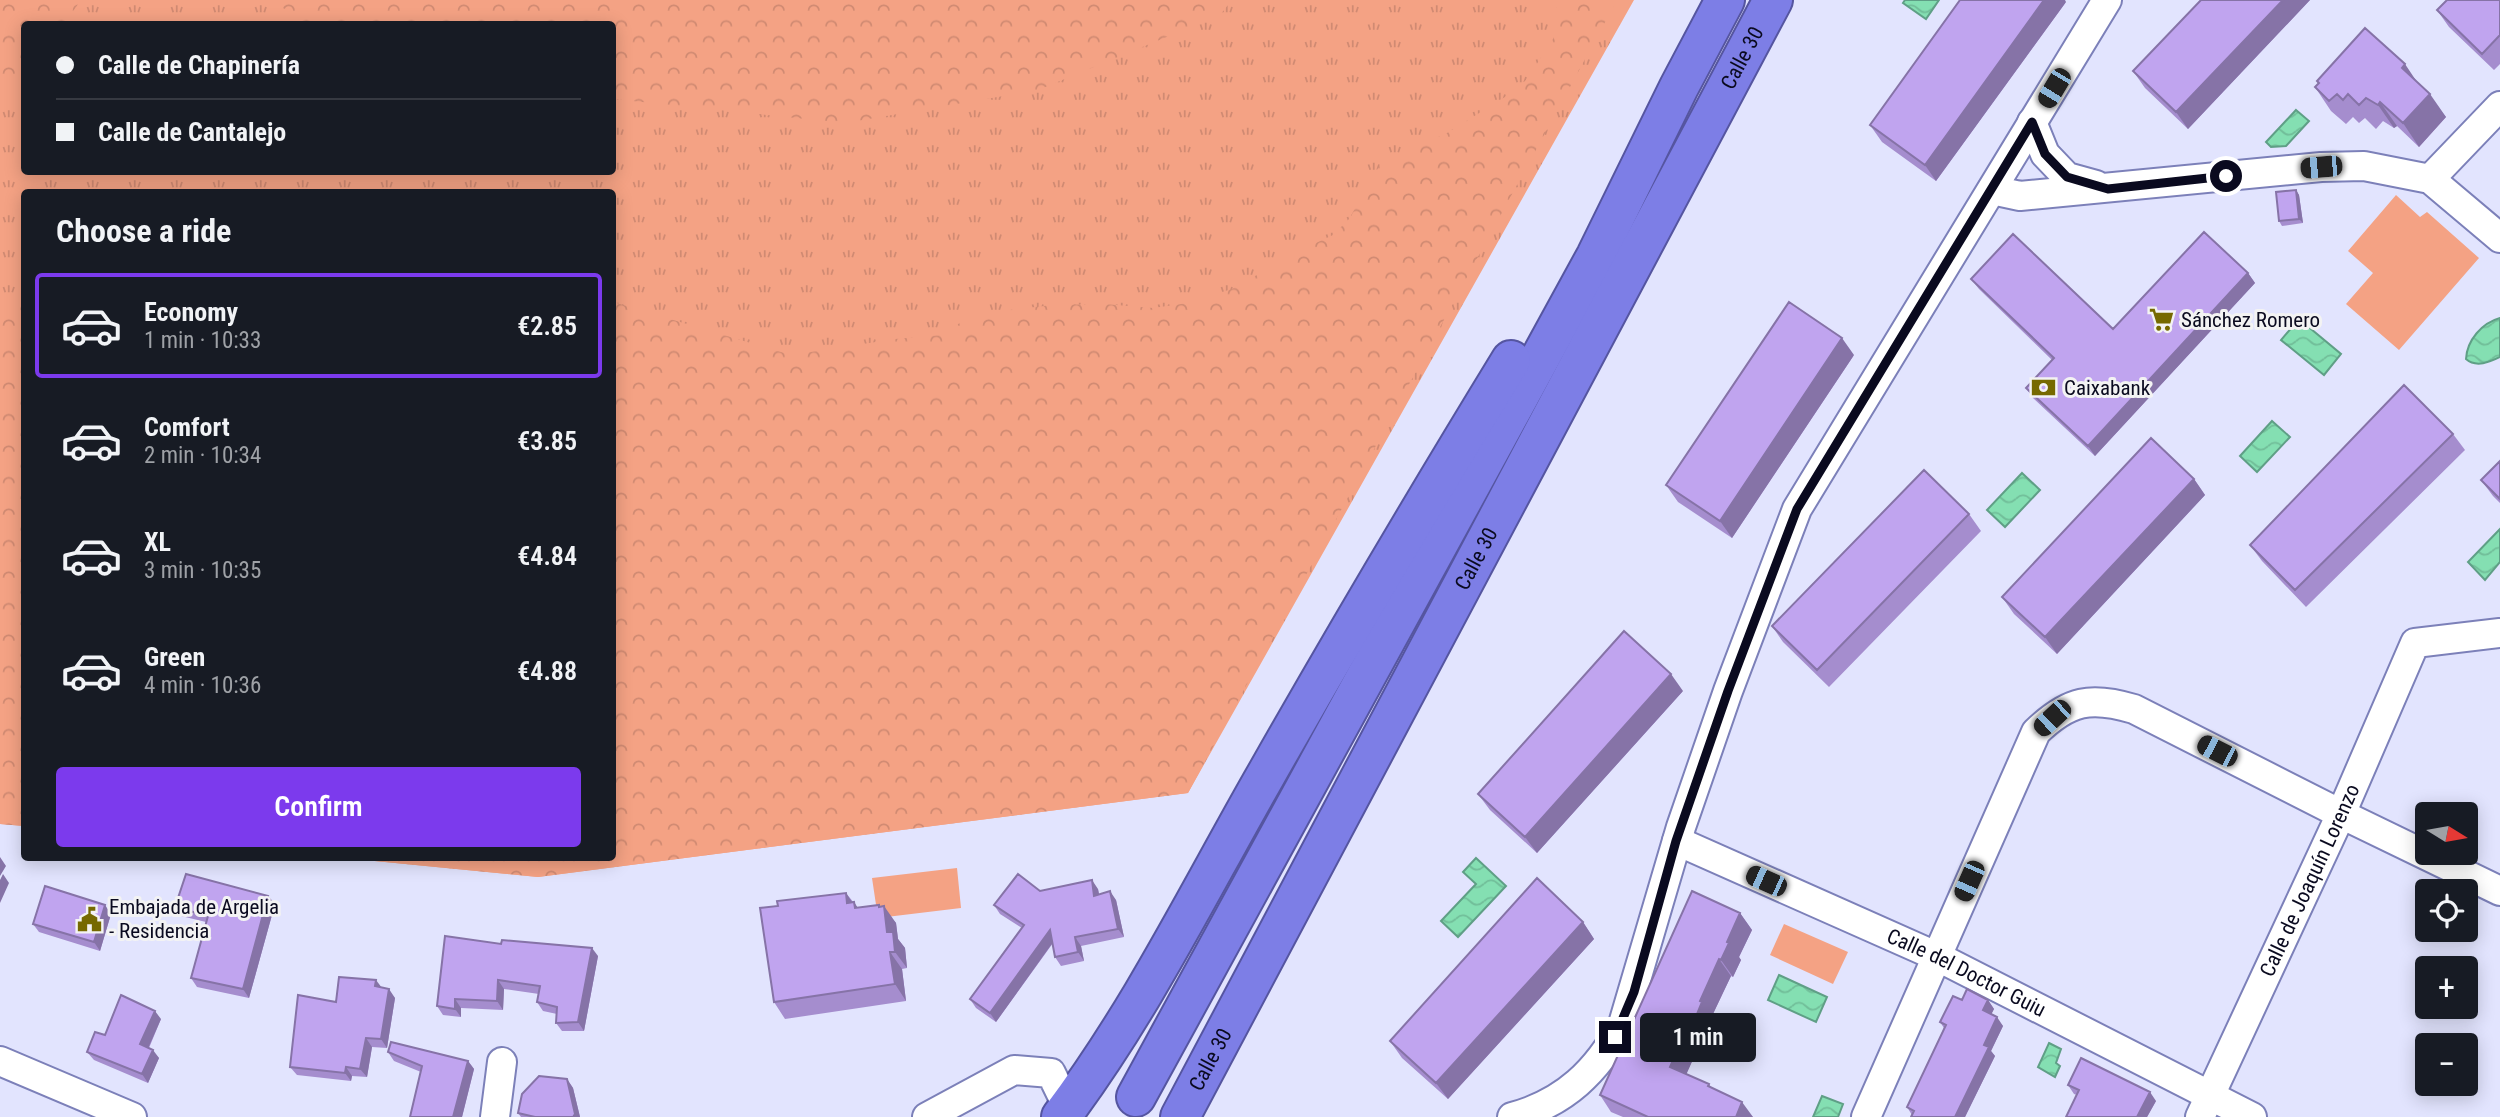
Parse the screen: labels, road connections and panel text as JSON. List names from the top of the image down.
{
  "streets": {
    "highway": ["Calle 30"],
    "street": ["Calle de Joaquín Lorenzo", "Calle del Doctor Guiu"]
  },
  "crossings": [
    ["Calle de Joaquín Lorenzo", "Calle del Doctor Guiu"]
  ],
  "places": {
    "supermarket": ["Sánchez Romero"],
    "bank": ["Caixabank"],
    "public building": ["Embajada de Argelia - Residencia"]
  },
  "north": "right",
  "page": {
    "banner": ["Calle de Chapinería", "Calle de Cantalejo"],
    "heading": "Choose a ride",
    "list": [
      {
        "name": "Economy",
        "note": "1 min · 10:33",
        "value": "€2.85"
      },
      {
        "name": "Comfort",
        "note": "2 min · 10:34",
        "value": "€3.85"
      },
      {
        "name": "XL",
        "note": "3 min · 10:35",
        "value": "€4.84"
      },
      {
        "name": "Green",
        "note": "4 min · 10:36",
        "value": "€4.88"
      }
    ],
    "buttons": "Confirm",
    "map_buttons": ["+", "−"],
    "bubble": "1 min"
  }
}
